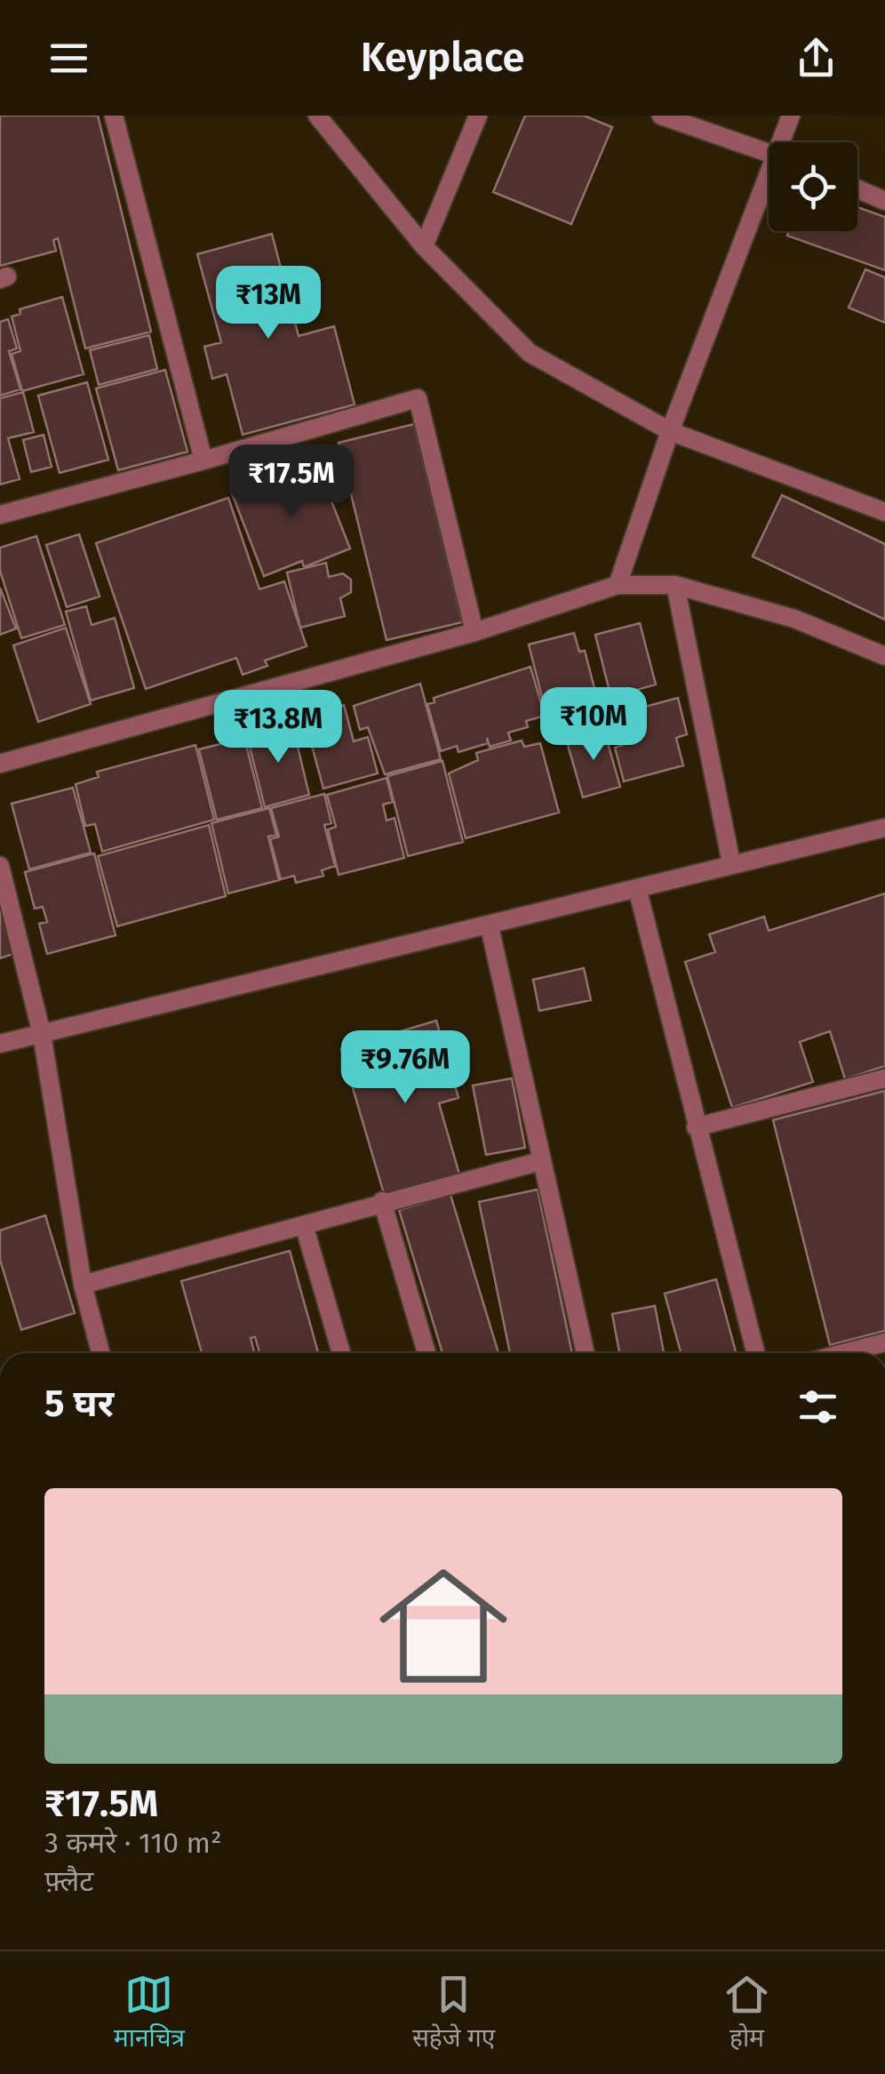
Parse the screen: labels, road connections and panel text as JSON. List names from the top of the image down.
{
  "page": {
    "header": "Keyplace",
    "price": [
      "₹13M",
      "₹17.5M",
      "₹10M",
      "₹13.8M",
      "₹9.76M"
    ],
    "heading": "5 घर",
    "list": [
      {
        "name": "₹17.5M",
        "note": "3 कमरे · 110 m² · फ़्लैट"
      }
    ],
    "tabs": ["मानचित्र", "सहेजे गए", "होम"]
  }
}
